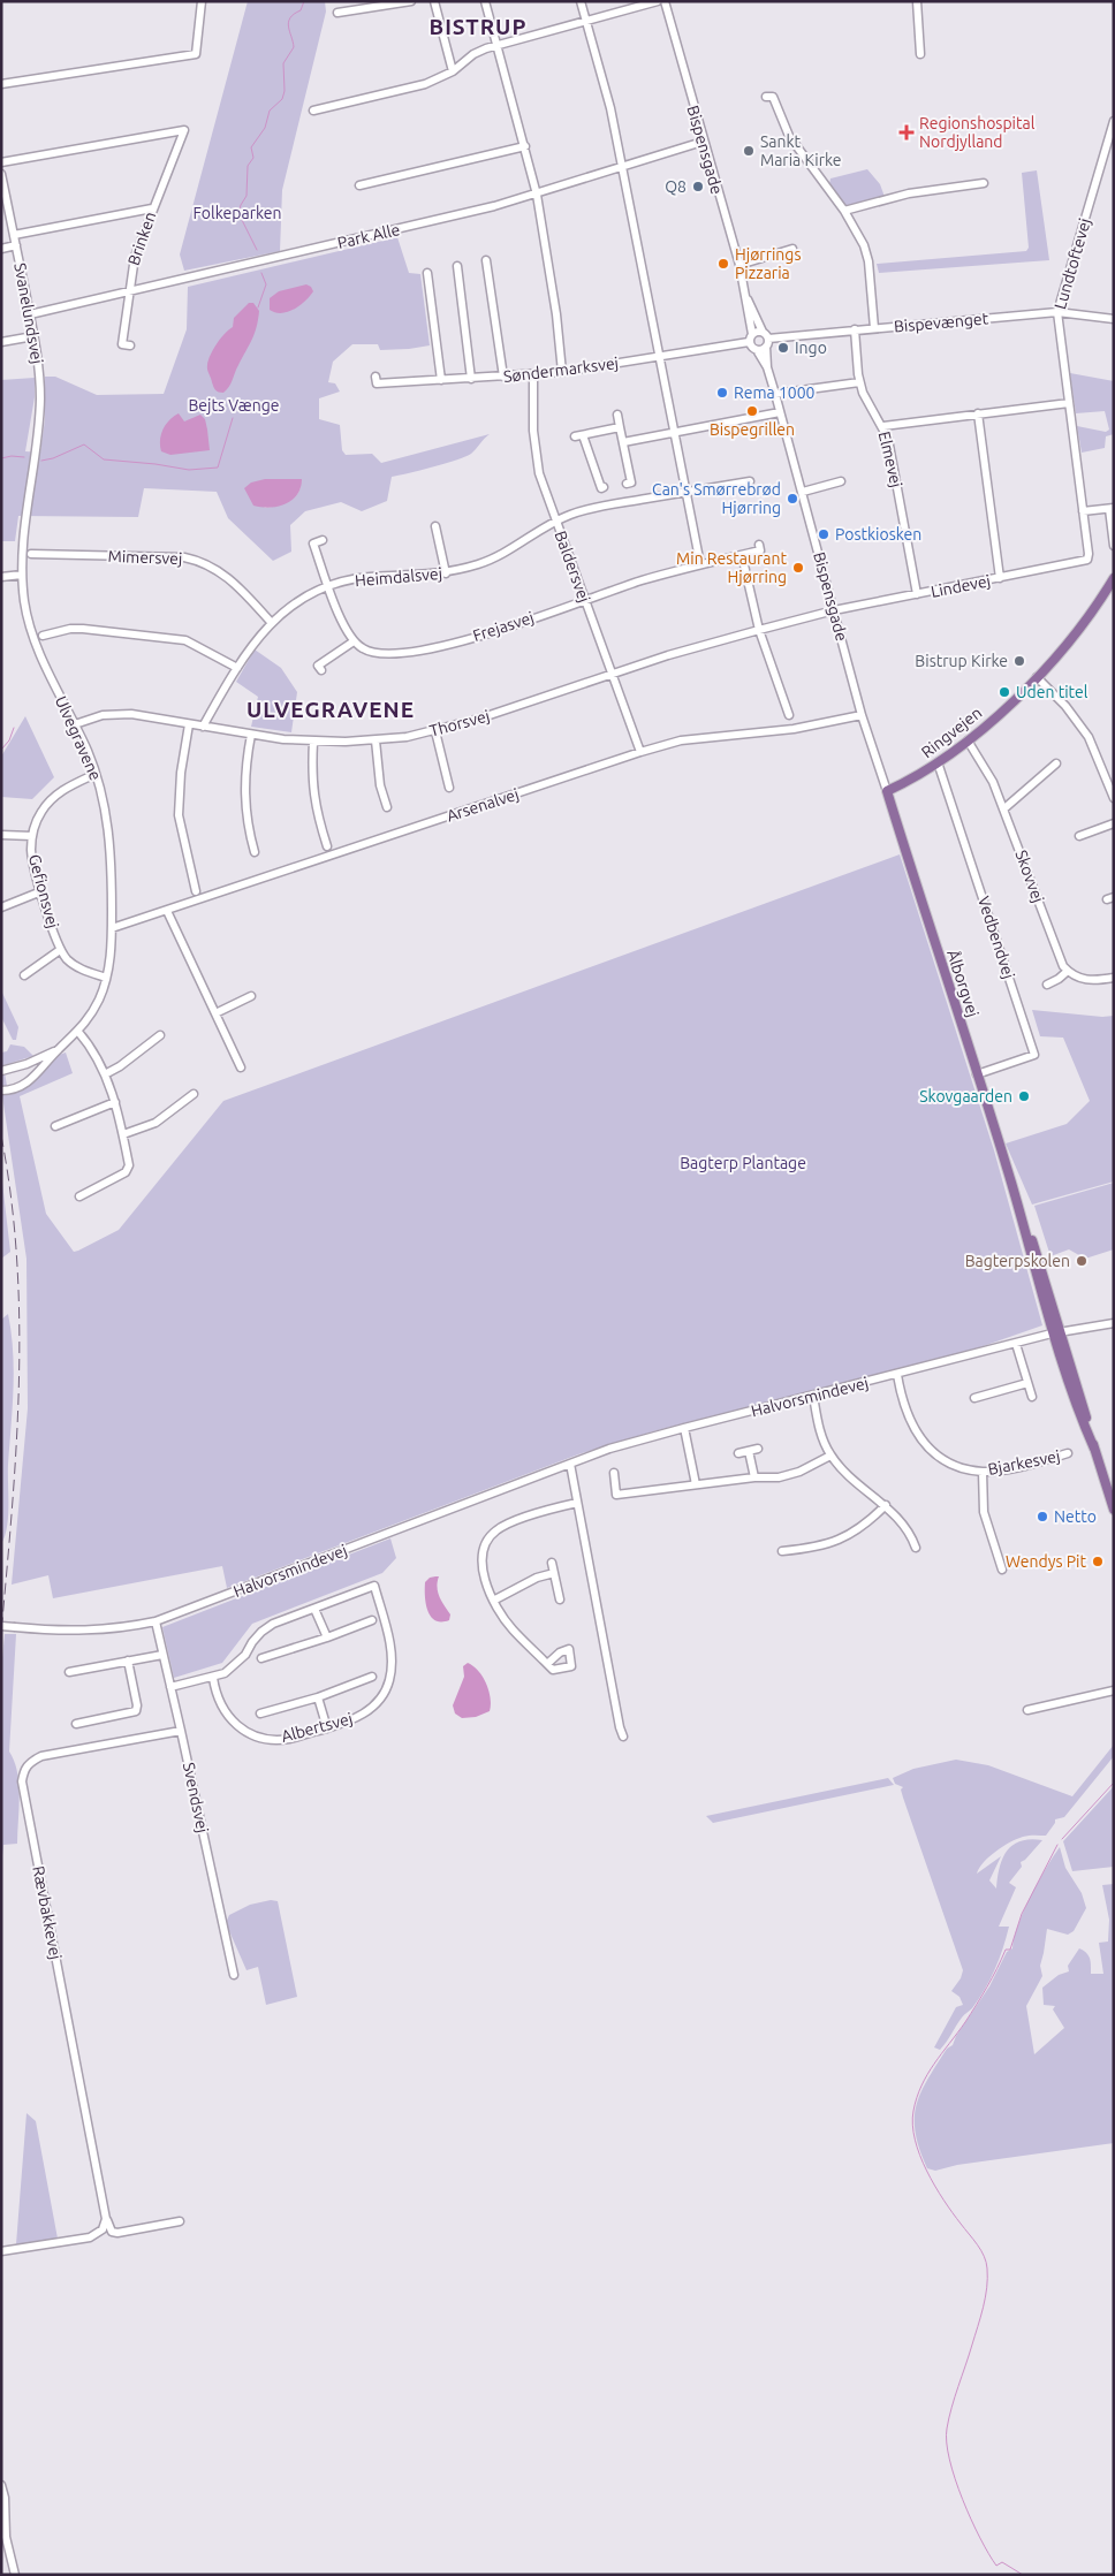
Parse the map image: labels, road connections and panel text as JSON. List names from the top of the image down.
{
  "streets": {
    "main road": ["Ringvejen", "Ålborgvej"],
    "street": [
      "Bispensgade",
      "Park Alle",
      "Brinken",
      "Lundtoftevej",
      "Svanelundsvej",
      "Bispevænget",
      "Søndermarksvej",
      "Elmevej",
      "Mimersvej",
      "Baldersvej",
      "Heimdalsvej",
      "Lindevej",
      "Frejasvej",
      "Thorsvej",
      "Ulvegravene",
      "Arsenalvej",
      "Skovvej",
      "Gefionsvej",
      "Vedbendvej",
      "Halvorsmindevej",
      "Bjarkesvej",
      "Albertsvej",
      "Svendsvej",
      "Rævbakkevej"
    ]
  },
  "crossings": [
    ["Bispensgade", "Park Alle"],
    ["Bispensgade", "Bispevænget"],
    ["Bispensgade", "Søndermarksvej"],
    ["Bispensgade", "Lindevej"],
    ["Bispensgade", "Thorsvej"],
    ["Bispensgade", "Ringvejen"],
    ["Bispensgade", "Arsenalvej"],
    ["Bispensgade", "Ålborgvej"],
    ["Park Alle", "Brinken"],
    ["Park Alle", "Svanelundsvej"],
    ["Lundtoftevej", "Bispevænget"],
    ["Lundtoftevej", "Lindevej"],
    ["Svanelundsvej", "Ulvegravene"],
    ["Bispevænget", "Søndermarksvej"],
    ["Bispevænget", "Elmevej"],
    ["Søndermarksvej", "Baldersvej"],
    ["Elmevej", "Lindevej"],
    ["Mimersvej", "Heimdalsvej"],
    ["Baldersvej", "Heimdalsvej"],
    ["Baldersvej", "Frejasvej"],
    ["Baldersvej", "Thorsvej"],
    ["Baldersvej", "Arsenalvej"],
    ["Heimdalsvej", "Thorsvej"],
    ["Lindevej", "Thorsvej"],
    ["Thorsvej", "Ulvegravene"],
    ["Ringvejen", "Skovvej"],
    ["Ringvejen", "Vedbendvej"],
    ["Ringvejen", "Ålborgvej"],
    ["Ulvegravene", "Arsenalvej"],
    ["Ulvegravene", "Gefionsvej"],
    ["Vedbendvej", "Ålborgvej"],
    ["Ålborgvej", "Halvorsmindevej"],
    ["Halvorsmindevej", "Bjarkesvej"],
    ["Halvorsmindevej", "Svendsvej"],
    ["Albertsvej", "Svendsvej"],
    ["Svendsvej", "Rævbakkevej"]
  ],
  "districts": ["BISTRUP", "ULVEGRAVENE"],
  "parks": ["Folkeparken", "Bejts Vænge", "Bagterp Plantage"],
  "places": {
    "health": ["Regionshospital Nordjylland"],
    "other": [
      "Sankt Maria Kirke",
      "Q8",
      "Hjørrings Pizzaria",
      "Ingo",
      "Rema 1000",
      "Bispegrillen",
      "Can's Smørrebrød Hjørring",
      "Postkiosken",
      "Min Restaurant Hjørring",
      "Bistrup Kirke",
      "Uden titel",
      "Skovgaarden",
      "Bagterpskolen",
      "Netto",
      "Wendys Pit"
    ]
  }
}
